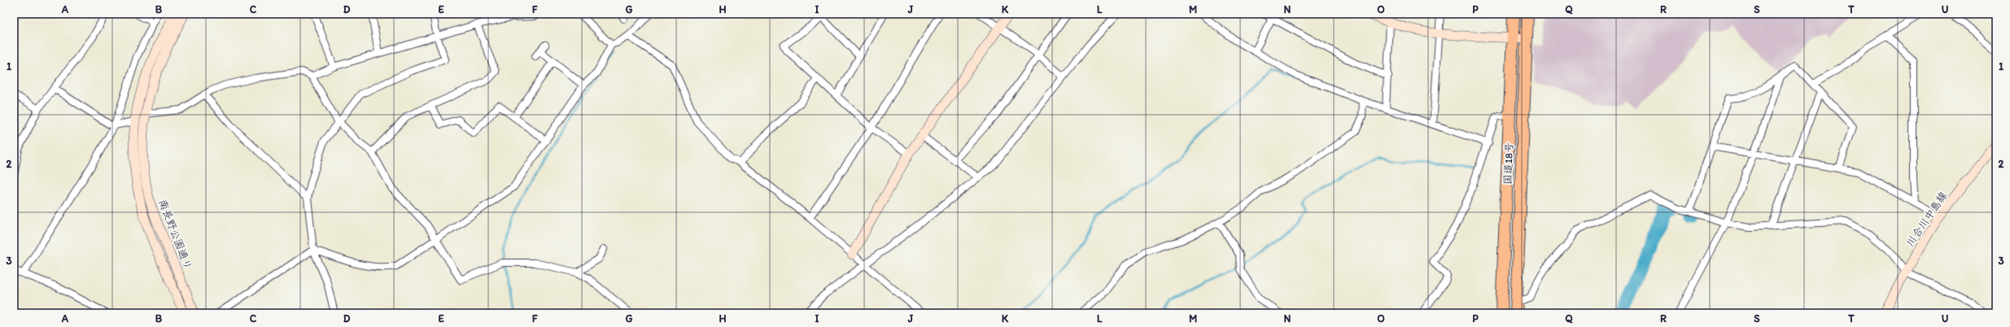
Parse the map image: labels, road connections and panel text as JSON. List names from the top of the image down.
{
  "streets": {
    "highway": ["国道18号"],
    "street": ["川合川中島線", "南長野公園通り"]
  },
  "grid": {
    "columns": [
      "A",
      "B",
      "C",
      "D",
      "E",
      "F",
      "G",
      "H",
      "I",
      "J",
      "K",
      "L",
      "M",
      "N",
      "O",
      "P",
      "Q",
      "R",
      "S",
      "T",
      "U"
    ],
    "rows": ["1", "2", "3"]
  }
}
